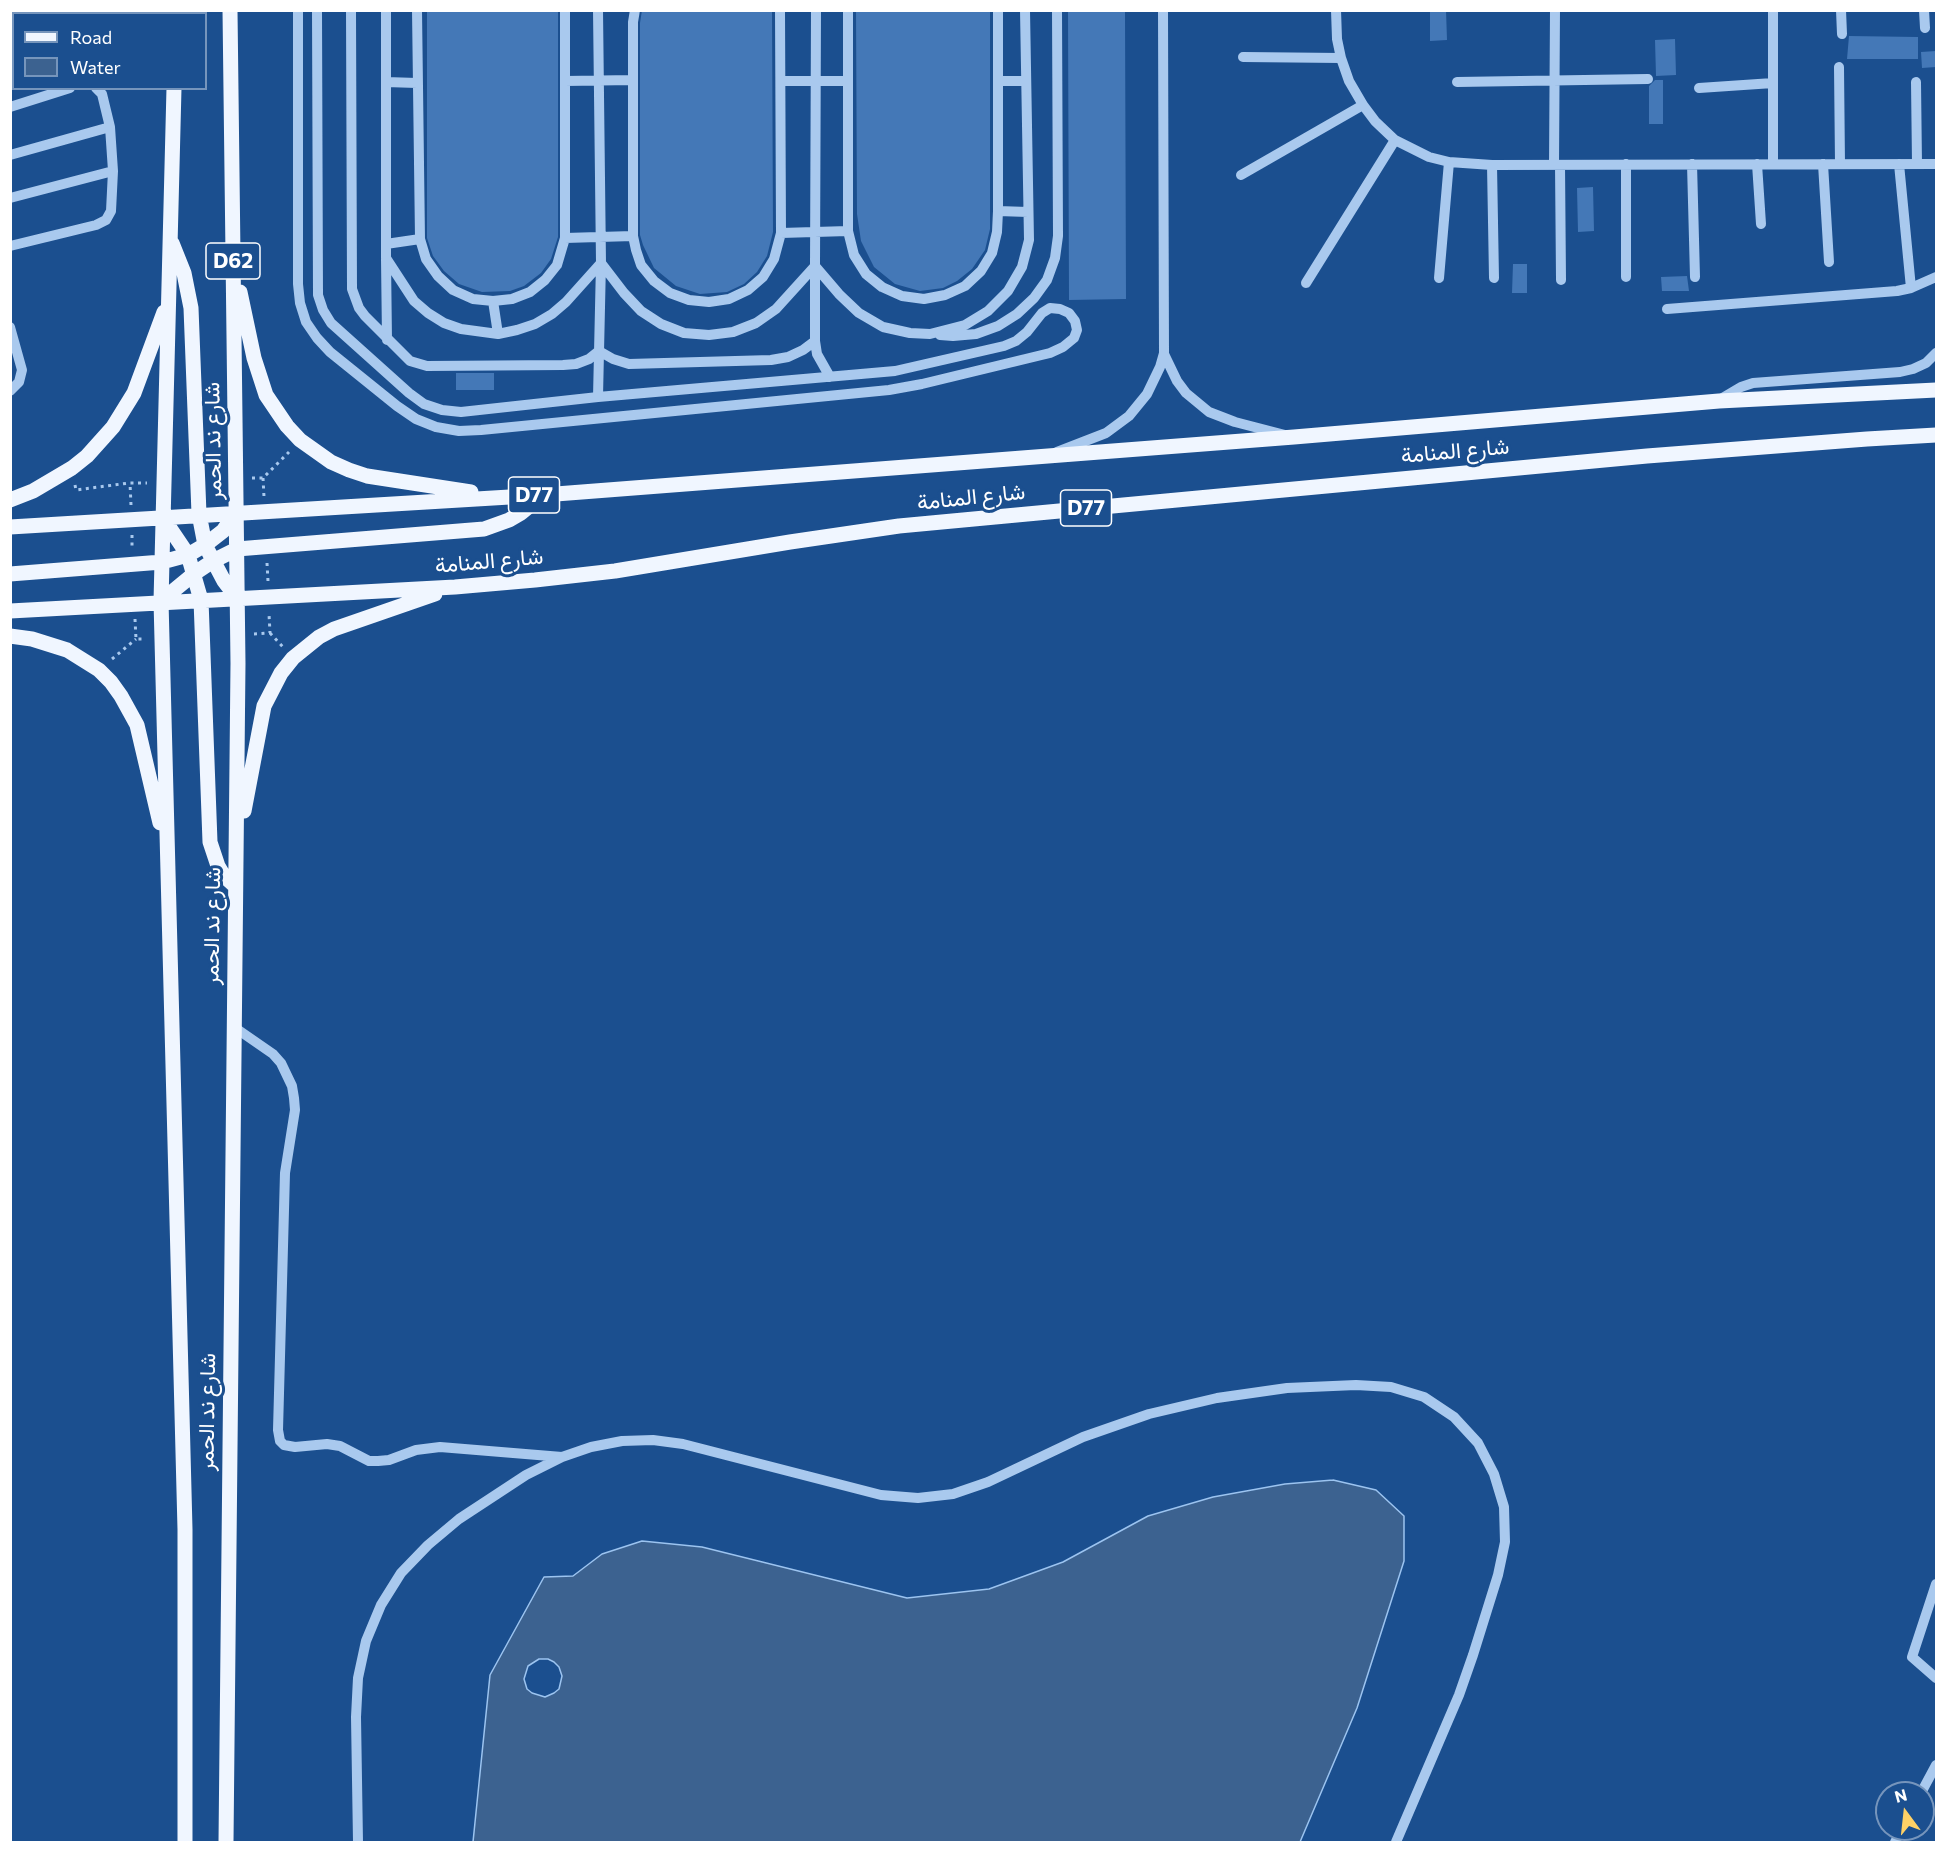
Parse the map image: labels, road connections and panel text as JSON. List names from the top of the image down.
{
  "streets": {
    "main road": [
      "D62",
      "شارع ند الحمر",
      "شارع المنامة",
      "D77"
    ]
  },
  "crossings": [
    ["شارع ند الحمر", "شارع المنامة"]
  ],
  "legend": ["Road", "Water"],
  "north": "top"
}
